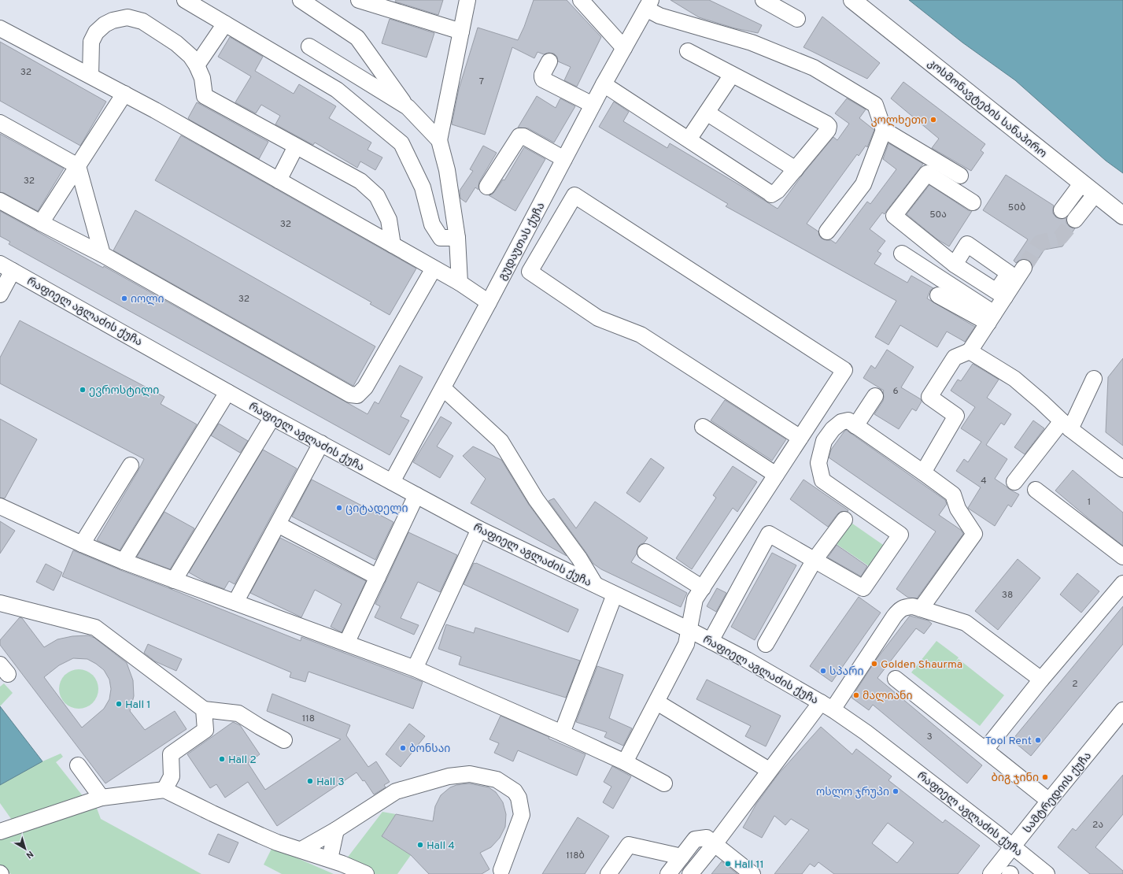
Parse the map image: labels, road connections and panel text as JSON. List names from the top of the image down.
{
  "streets": {
    "main road": ["კოსმონავტების სანაპირო"],
    "street": ["გუდაუთას ქუჩა", "რაფიელ აგლაძის ქუჩა", "სამტრედიის ქუჩა"]
  },
  "crossings": [
    ["გუდაუთას ქუჩა", "რაფიელ აგლაძის ქუჩა"],
    ["რაფიელ აგლაძის ქუჩა", "სამტრედიის ქუჩა"]
  ],
  "places": [
    "კოლხეთი",
    "იოლი",
    "ევროსტილი",
    "ციტადელი",
    "Golden Shaurma",
    "სპარი",
    "მალიანი",
    "Hall 1",
    "Tool Rent",
    "ბონსაი",
    "Hall 2",
    "ბიგ ჯინი",
    "Hall 3",
    "ოსლო ჯრუპი",
    "Hall 4",
    "Hall 11"
  ],
  "house_numbers": [
    "32",
    "7",
    "32",
    "50ბ",
    "50ა",
    "32",
    "32",
    "6",
    "4",
    "1",
    "38",
    "2",
    "118",
    "3",
    "2ა",
    "118ბ"
  ],
  "north": "bottom right"
}
